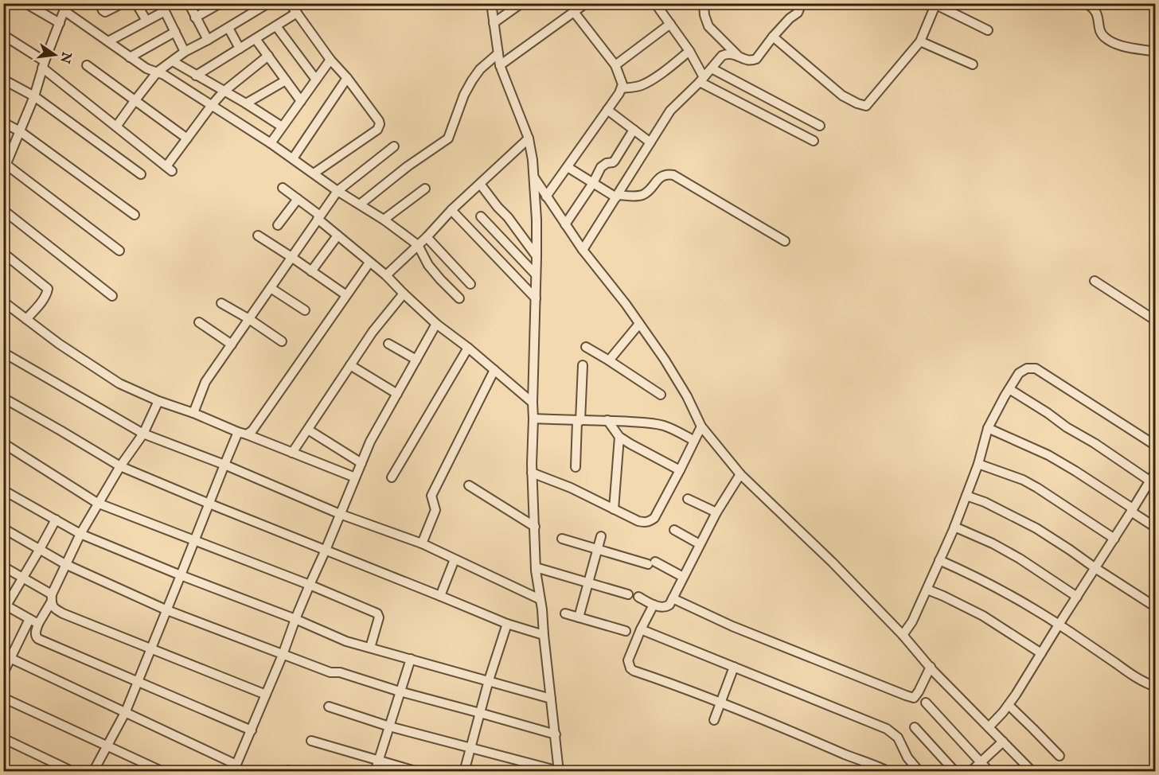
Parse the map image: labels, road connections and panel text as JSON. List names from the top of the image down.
{
  "north": "right"
}
